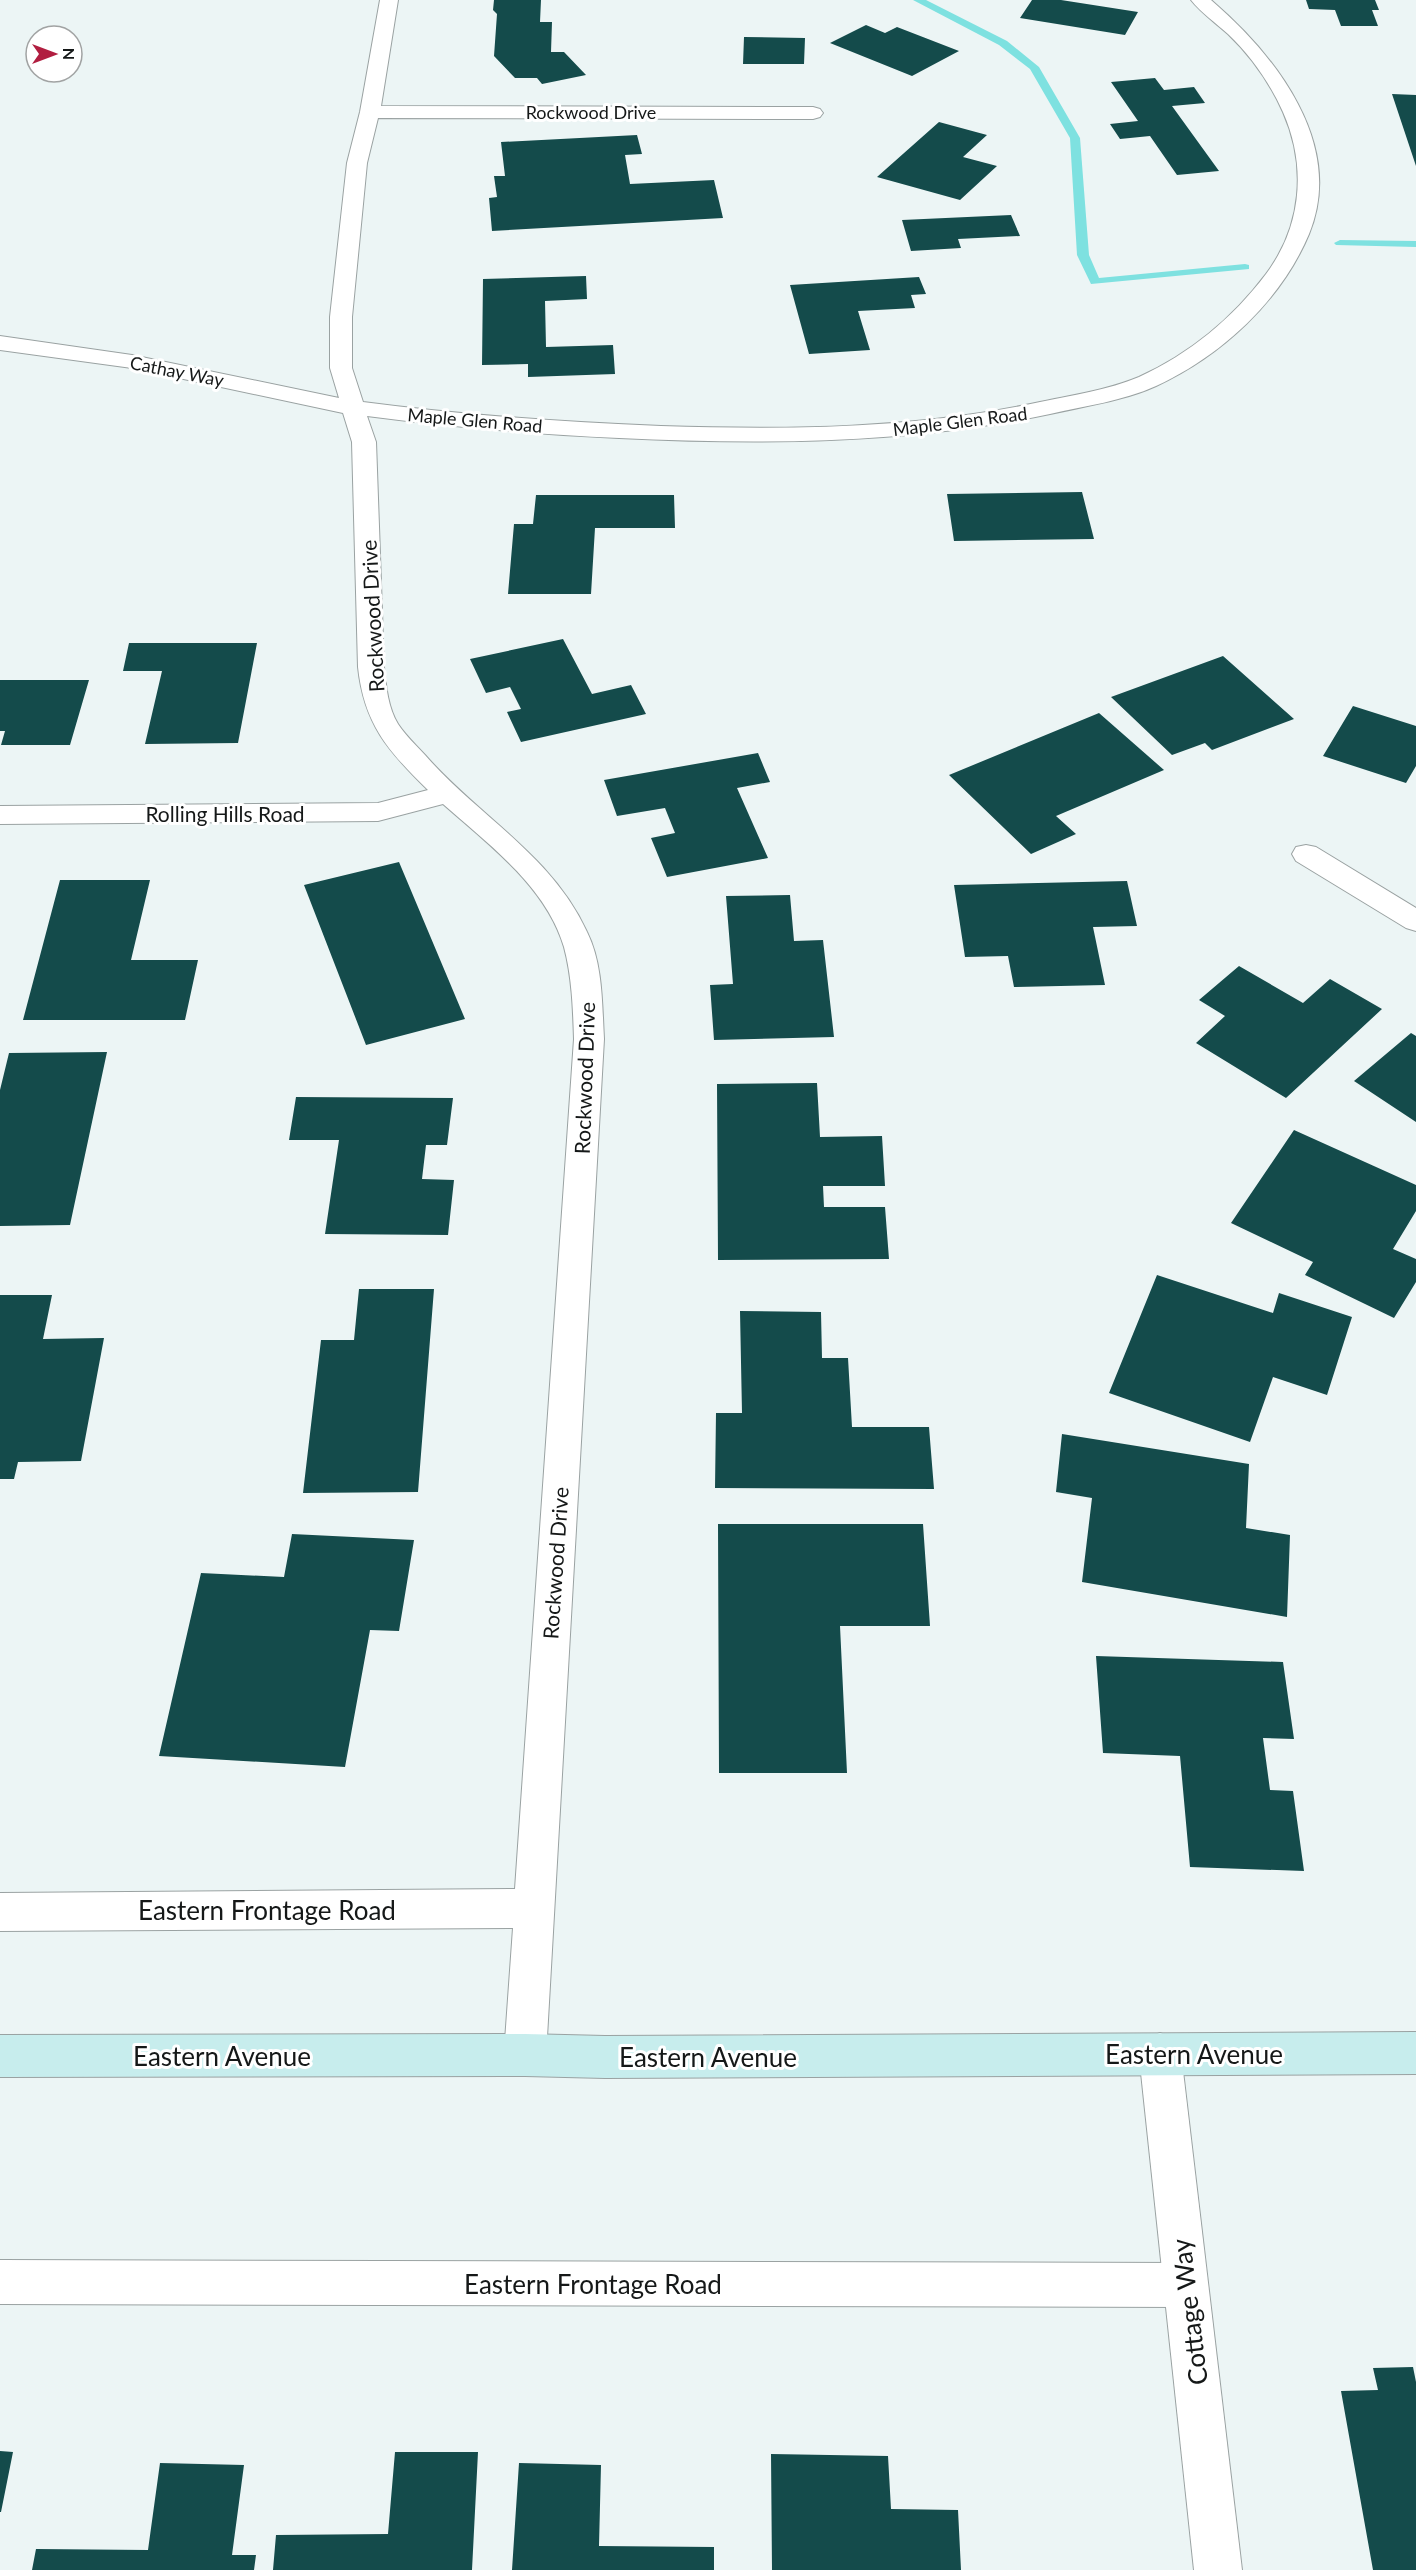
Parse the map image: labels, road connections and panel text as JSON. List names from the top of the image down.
{
  "streets": {
    "main road": ["Eastern Avenue"],
    "street": [
      "Rockwood Drive",
      "Cathay Way",
      "Maple Glen Road",
      "Rolling Hills Road",
      "Eastern Frontage Road",
      "Cottage Way"
    ]
  },
  "crossings": [
    ["Rockwood Drive", "Cathay Way"],
    ["Rockwood Drive", "Maple Glen Road"],
    ["Rockwood Drive", "Rolling Hills Road"],
    ["Rockwood Drive", "Eastern Frontage Road"],
    ["Rockwood Drive", "Eastern Avenue"],
    ["Cathay Way", "Maple Glen Road"],
    ["Eastern Frontage Road", "Cottage Way"],
    ["Eastern Avenue", "Cottage Way"]
  ],
  "north": "right"
}
